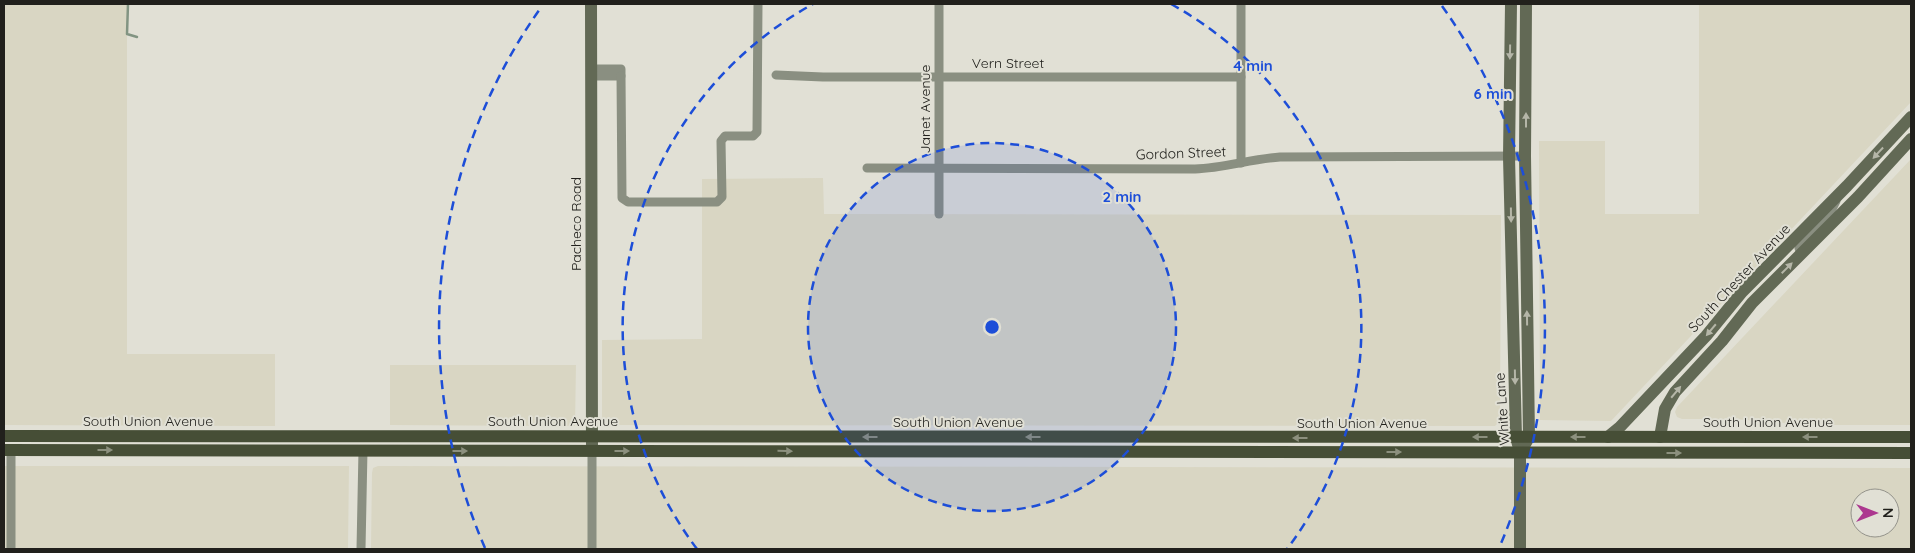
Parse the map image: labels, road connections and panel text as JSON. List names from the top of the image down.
{
  "streets": {
    "main road": [
      "Pacheco Road",
      "South Chester Avenue",
      "White Lane",
      "South Union Avenue"
    ],
    "street": ["Vern Street", "Janet Avenue", "Gordon Street"]
  },
  "crossings": [
    ["Vern Street", "Janet Avenue"],
    ["Janet Avenue", "Gordon Street"],
    ["Gordon Street", "White Lane"],
    ["Pacheco Road", "South Union Avenue"],
    ["South Chester Avenue", "South Union Avenue"],
    ["White Lane", "South Union Avenue"]
  ],
  "north": "right",
  "rings": ["4 min", "6 min", "2 min"]
}
